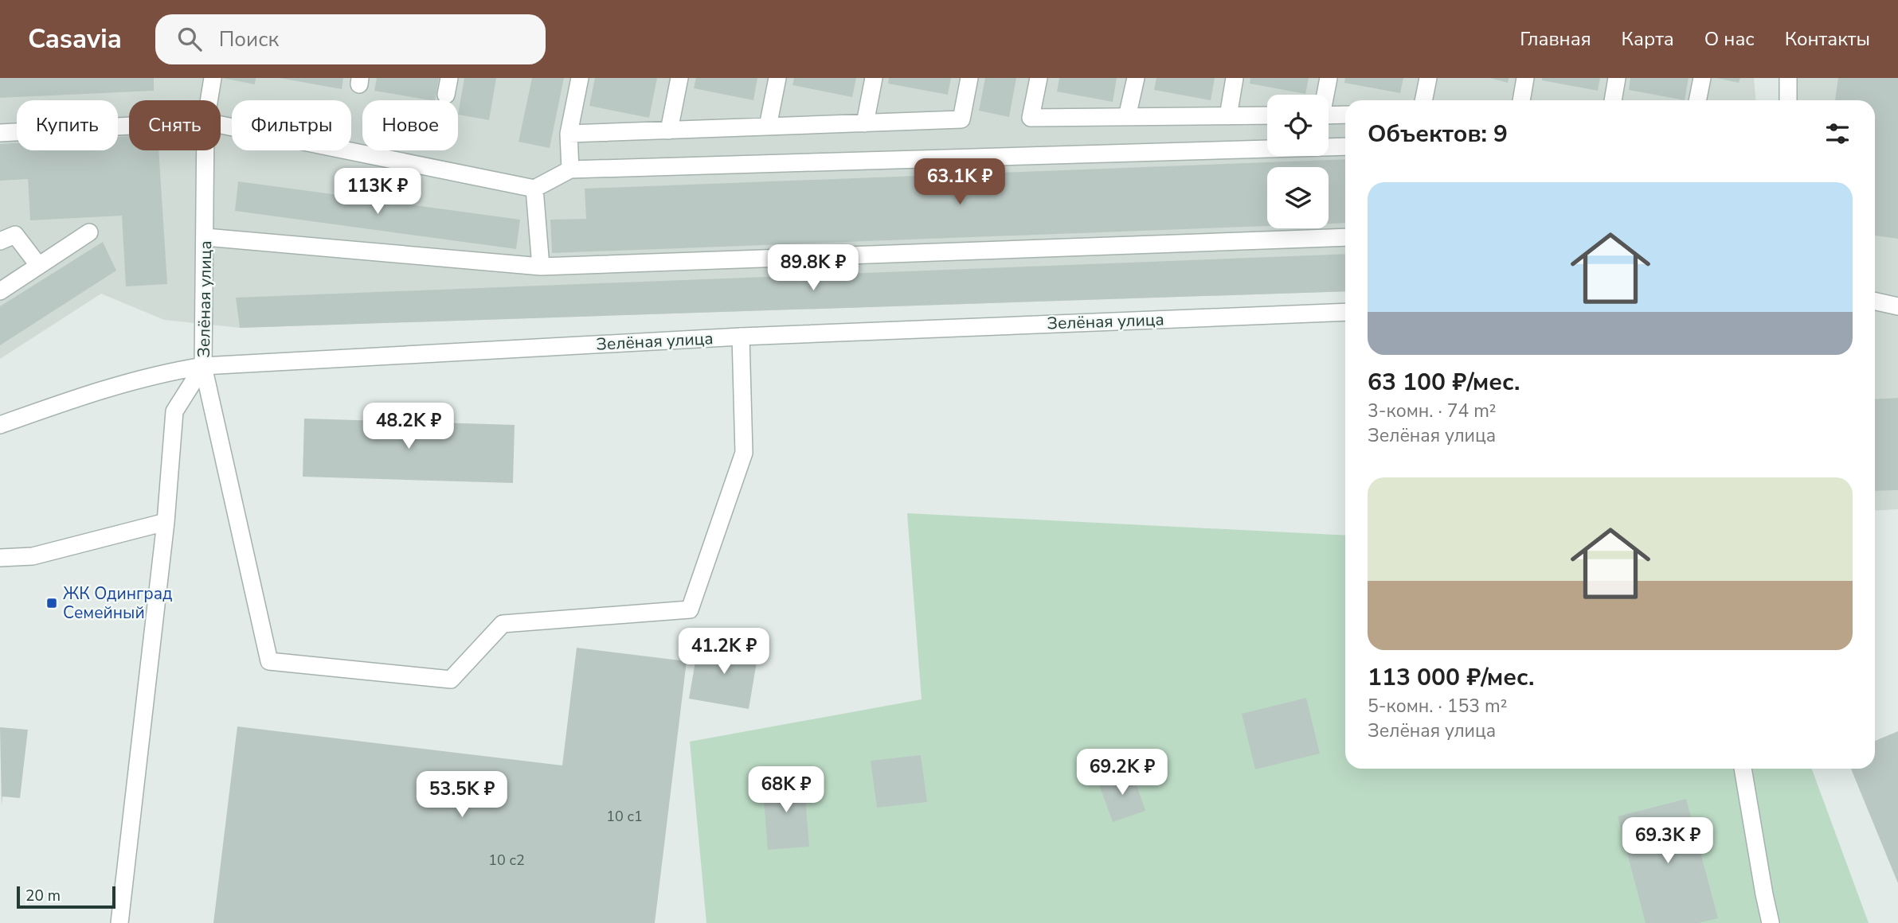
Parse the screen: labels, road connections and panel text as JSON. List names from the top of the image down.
{
  "streets": {
    "street": ["Зелёная улица"]
  },
  "places": {
    "transit": ["ЖК Одинград Семейный"]
  },
  "house_numbers": ["10 с1", "10 с2"],
  "scale_bar": "20 m",
  "page": {
    "header": "Casavia",
    "search": "Поиск",
    "nav": [
      "Главная",
      "Карта",
      "О нас",
      "Контакты"
    ],
    "chip": [
      "Купить",
      "Снять",
      "Фильтры",
      "Новое"
    ],
    "heading": "Объектов: 9",
    "price": [
      "63.1K ₽",
      "113K ₽",
      "89.8K ₽",
      "48.2K ₽",
      "41.2K ₽",
      "69.2K ₽",
      "68K ₽",
      "53.5K ₽",
      "69.3K ₽"
    ],
    "list": [
      {
        "name": "63 100 ₽/мес.",
        "note": "3-комн. · 74 m² · Зелёная улица"
      },
      {
        "name": "113 000 ₽/мес.",
        "note": "5-комн. · 153 m² · Зелёная улица"
      }
    ],
    "scale": "20 m"
  }
}
